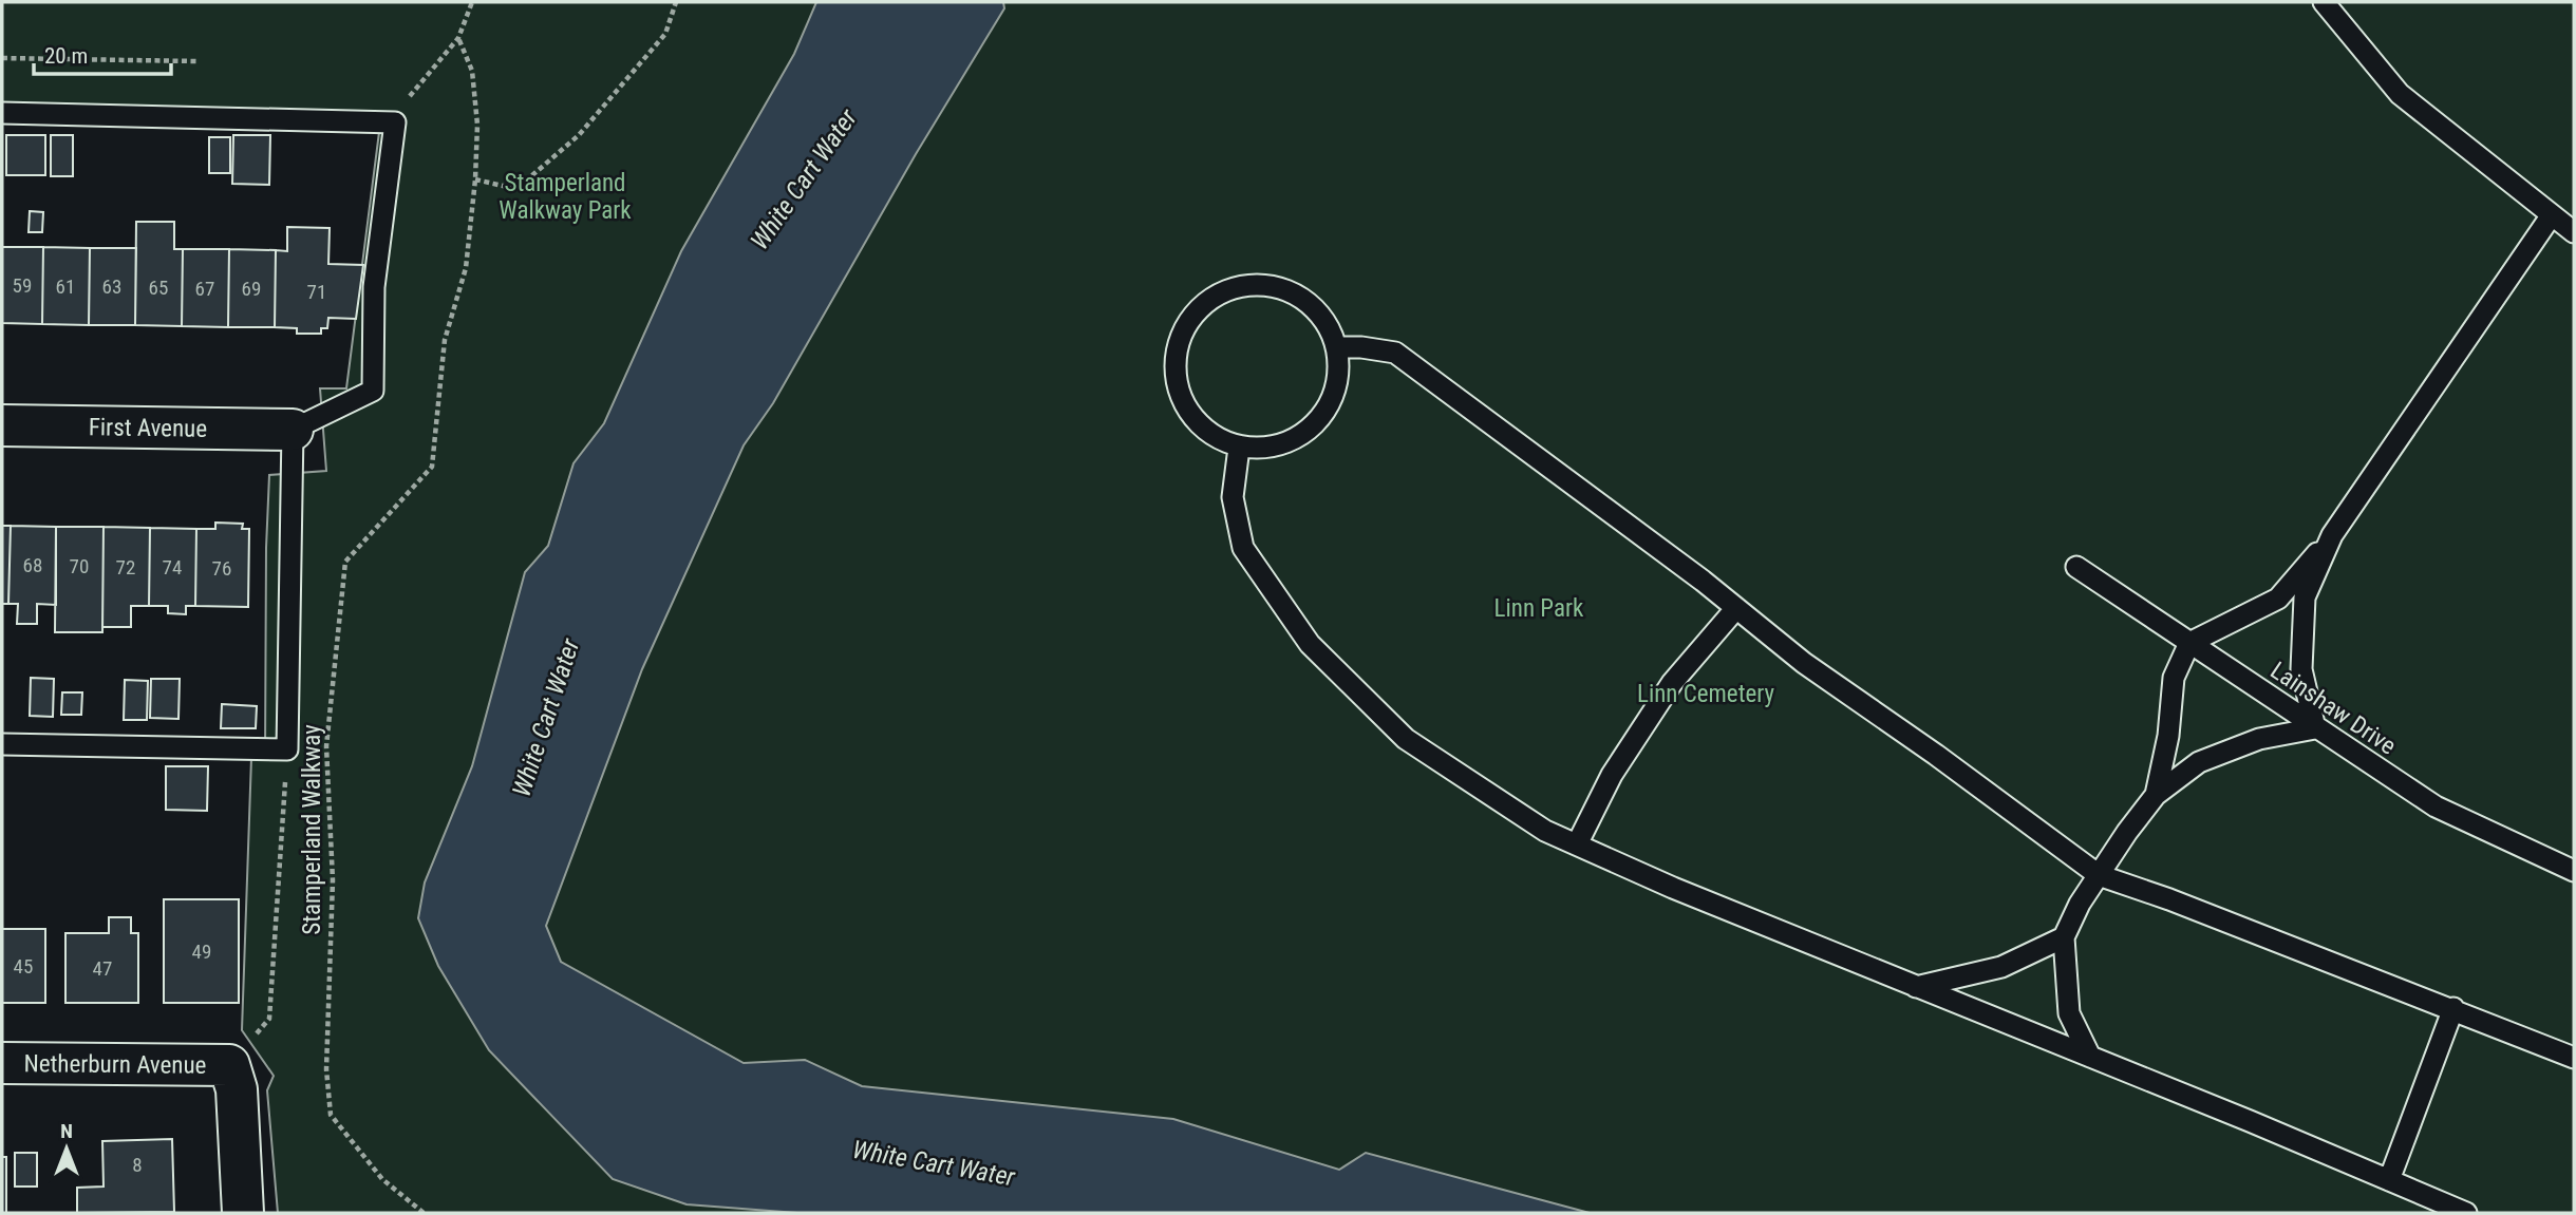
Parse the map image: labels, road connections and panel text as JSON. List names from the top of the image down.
{
  "streets": {
    "street": ["First Avenue", "Netherburn Avenue"],
    "lane": ["Lainshaw Drive"],
    "path": ["Stamperland Walkway"]
  },
  "water": ["White Cart Water"],
  "parks": ["Stamperland Walkway Park", "Linn Park", "Linn Cemetery"],
  "house_numbers": [
    "59",
    "61",
    "63",
    "65",
    "67",
    "69",
    "71",
    "68",
    "70",
    "72",
    "74",
    "76",
    "49",
    "45",
    "47",
    "8"
  ],
  "scale_bar": "20 m",
  "north": "top"
}
